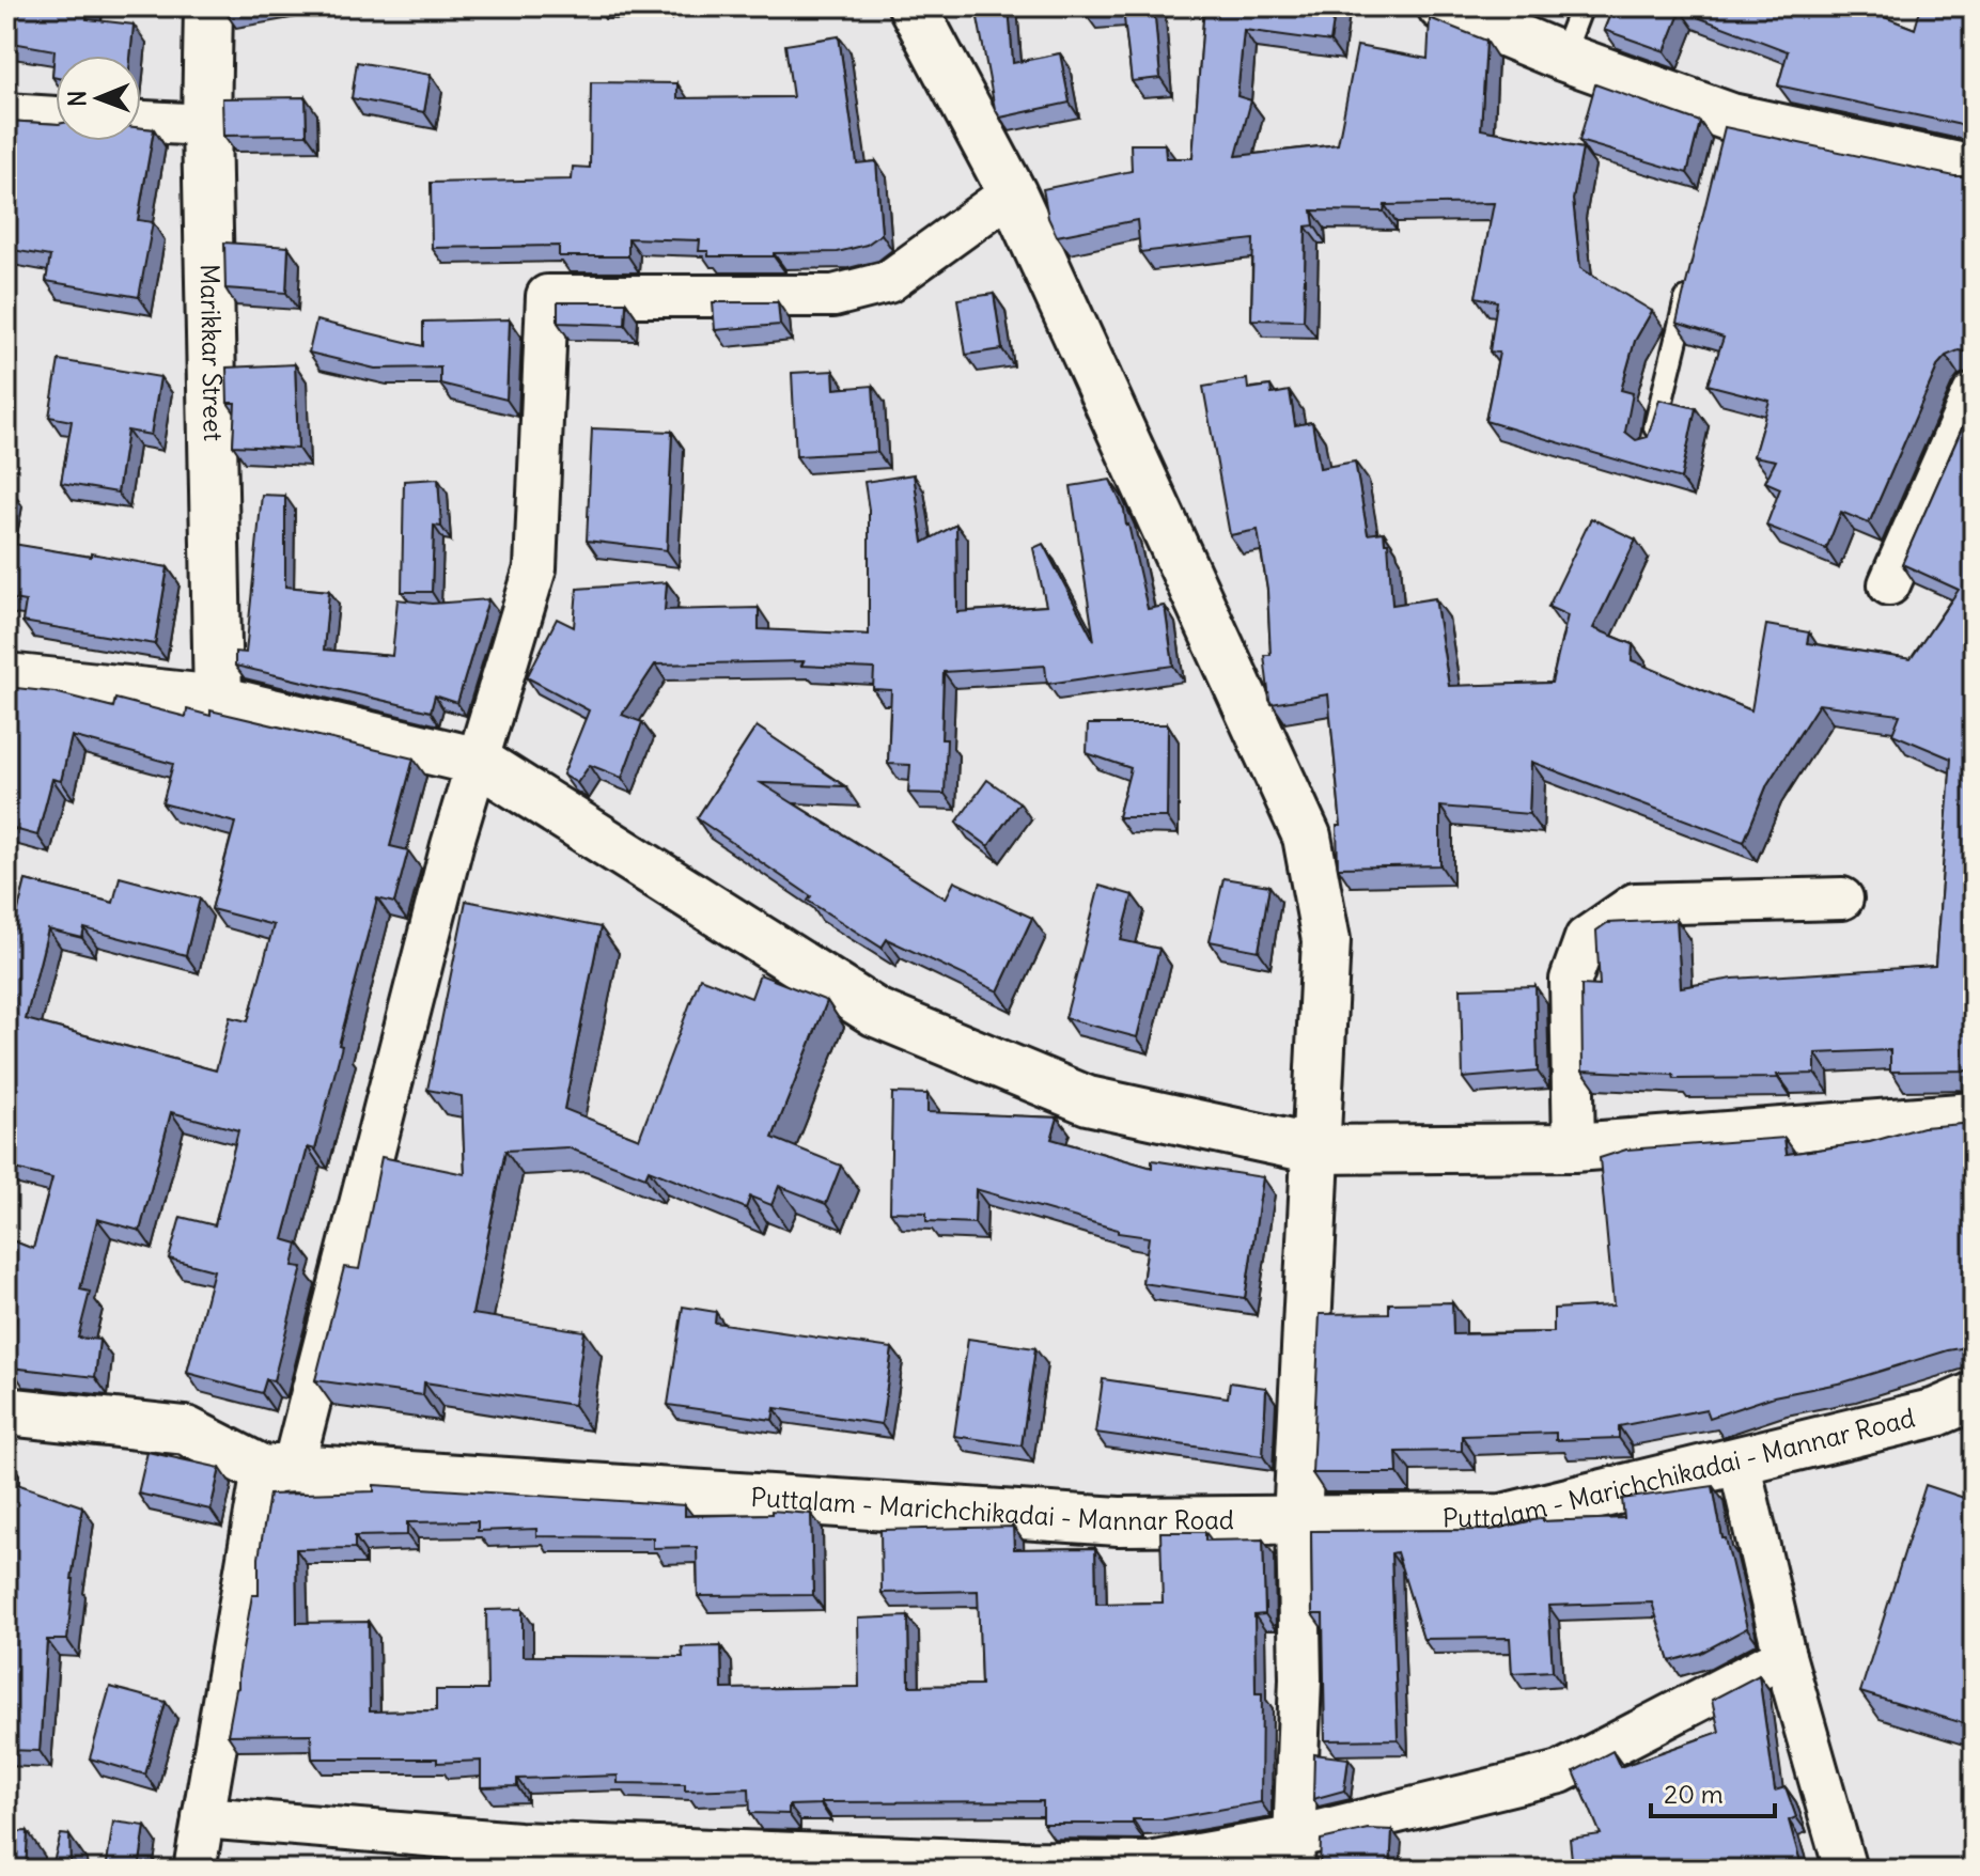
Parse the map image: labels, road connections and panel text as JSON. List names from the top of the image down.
{
  "streets": {
    "street": ["Marikkar Street", "Puttalam - Marichchikadai - Mannar Road"]
  },
  "scale_bar": "20 m",
  "north": "left"
}
